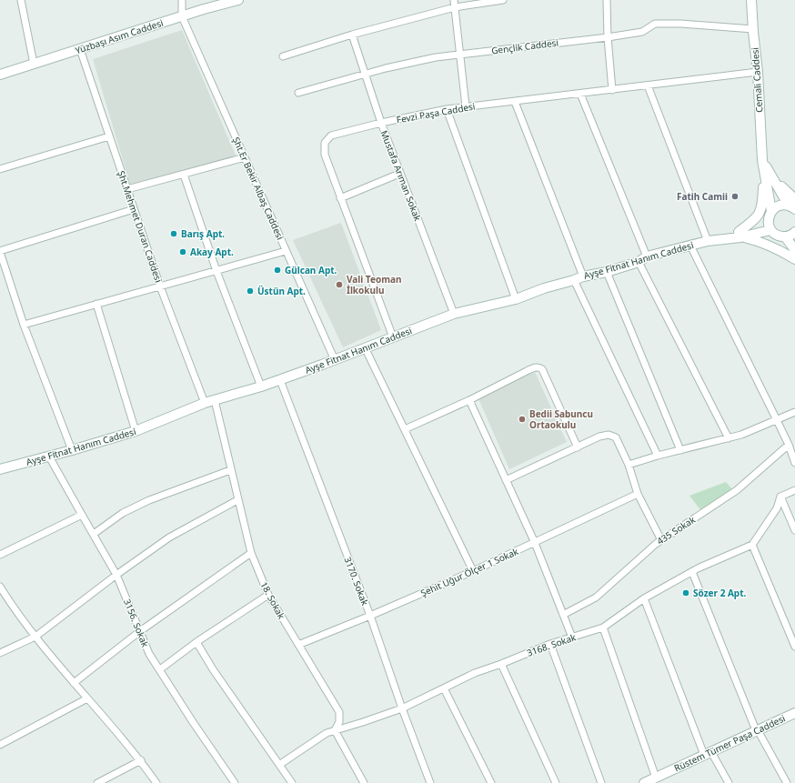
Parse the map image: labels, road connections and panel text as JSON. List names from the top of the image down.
{
  "streets": {
    "street": [
      "Yüzbaşı Asım Caddesi",
      "Gençlik Caddesi",
      "Cemali Caddesi",
      "Fevzi Paşa Caddesi",
      "Mustafa Arıman Sokak",
      "Şht.Er Bekir Albaş Caddesi",
      "Şht.Mehmet Duran Caddesi",
      "Ayşe Fitnat Hanım Caddesi",
      "435 Sokak",
      "Şehit Uğur Ölçer 1 Sokak",
      "3170. Sokak",
      "18. Sokak",
      "3156. Sokak",
      "3168. Sokak",
      "Rüstem Tümer Paşa Caddesi"
    ]
  },
  "crossings": [
    ["Yüzbaşı Asım Caddesi", "Şht.Er Bekir Albaş Caddesi"],
    ["Yüzbaşı Asım Caddesi", "Şht.Mehmet Duran Caddesi"],
    ["Gençlik Caddesi", "Cemali Caddesi"],
    ["Gençlik Caddesi", "Mustafa Arıman Sokak"],
    ["Cemali Caddesi", "Fevzi Paşa Caddesi"],
    ["Cemali Caddesi", "Ayşe Fitnat Hanım Caddesi"],
    ["Fevzi Paşa Caddesi", "Mustafa Arıman Sokak"],
    ["Fevzi Paşa Caddesi", "Ayşe Fitnat Hanım Caddesi"],
    ["Mustafa Arıman Sokak", "Ayşe Fitnat Hanım Caddesi"],
    ["Şht.Er Bekir Albaş Caddesi", "Ayşe Fitnat Hanım Caddesi"],
    ["Şht.Mehmet Duran Caddesi", "Ayşe Fitnat Hanım Caddesi"],
    ["Ayşe Fitnat Hanım Caddesi", "3170. Sokak"],
    ["Ayşe Fitnat Hanım Caddesi", "18. Sokak"],
    ["Ayşe Fitnat Hanım Caddesi", "3156. Sokak"],
    ["Şehit Uğur Ölçer 1 Sokak", "3170. Sokak"],
    ["Şehit Uğur Ölçer 1 Sokak", "18. Sokak"],
    ["3170. Sokak", "3168. Sokak"],
    ["18. Sokak", "3168. Sokak"]
  ],
  "places": [
    "Fatih Camii",
    "Barış Apt.",
    "Akay Apt.",
    "Gülcan Apt.",
    "Vali Teoman İlkokulu",
    "Üstün Apt.",
    "Bedii Sabuncu Ortaokulu",
    "Sözer 2 Apt."
  ]
}
